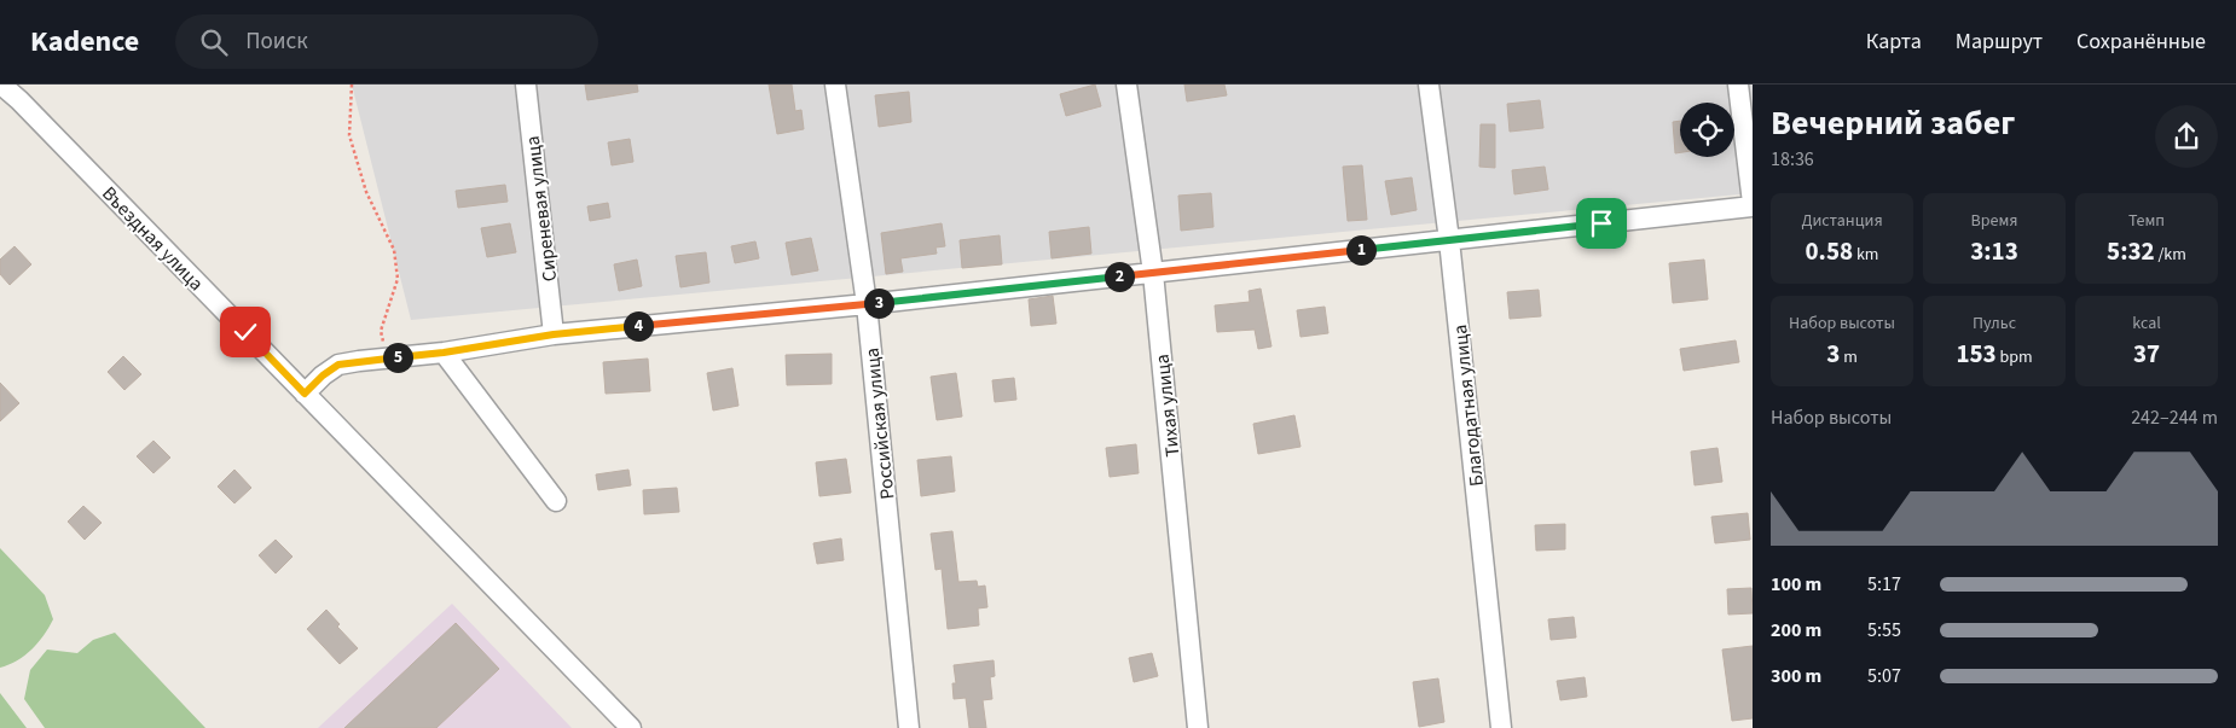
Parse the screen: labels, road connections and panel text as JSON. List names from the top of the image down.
{
  "streets": {
    "street": [
      "Сиреневая улица",
      "Въездная улица",
      "Тихая улица",
      "Благодатная улица",
      "Российская улица"
    ]
  },
  "page": {
    "header": "Kadence",
    "search": "Поиск",
    "nav": ["Карта", "Маршрут", "Сохранённые"],
    "heading": ["Вечерний забег", "18:36"],
    "stats": [
      ["Дистанция", "0.58 km"],
      ["Время", "3:13"],
      ["Темп", "5:32 /km"],
      ["Набор высоты", "3 m"],
      ["Пульс", "153 bpm"],
      ["kcal", "37"]
    ],
    "pins": [
      "1",
      "2",
      "3",
      "4",
      "5"
    ],
    "chart": ["Набор высоты", "242–244 m"],
    "list": [
      {
        "name": "100 m",
        "note": "5:17"
      },
      {
        "name": "200 m",
        "note": "5:55"
      },
      {
        "name": "300 m",
        "note": "5:07"
      }
    ]
  }
}
